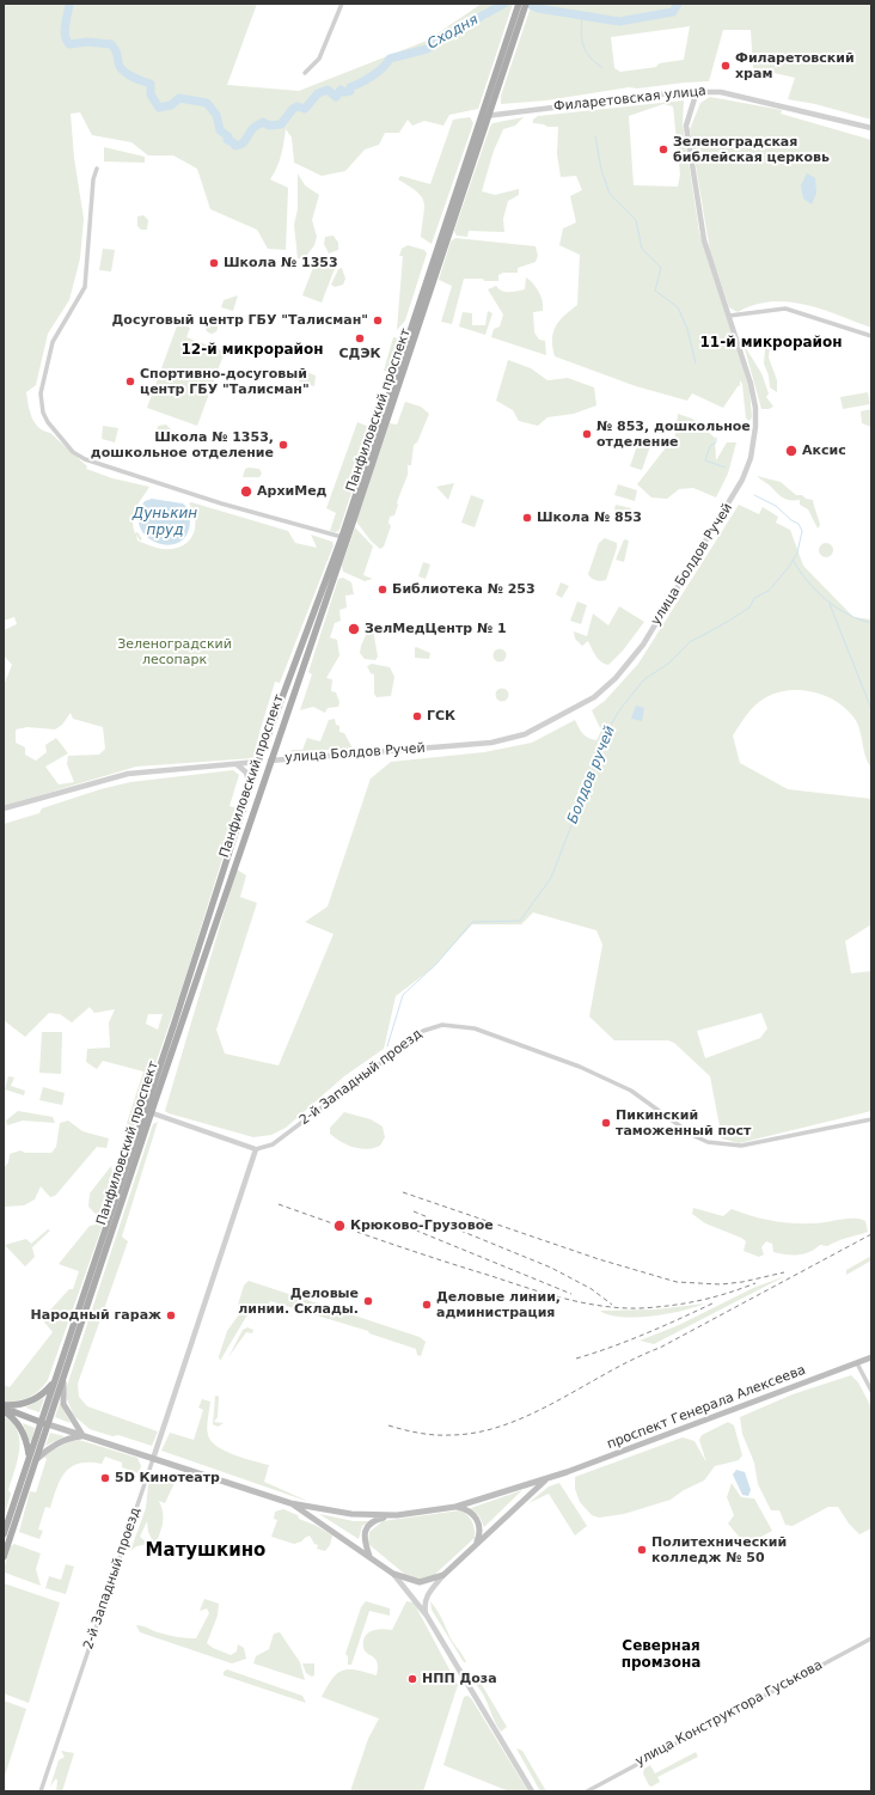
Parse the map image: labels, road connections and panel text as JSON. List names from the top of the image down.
{
  "streets": {
    "main road": ["Панфиловский проспект", "проспект Генерала Алексеева"],
    "street": [
      "Филаретовская улица",
      "улица Болдов Ручей",
      "2-й Западный проезд",
      "улица Конструктора Гуськова"
    ]
  },
  "crossings": [
    ["Филаретовская улица", "Панфиловский проспект"],
    ["Филаретовская улица", "улица Болдов Ручей"],
    ["Панфиловский проспект", "улица Болдов Ручей"],
    ["Панфиловский проспект", "проспект Генерала Алексеева"],
    ["2-й Западный проезд", "проспект Генерала Алексеева"]
  ],
  "districts": [
    "11-й микрорайон",
    "12-й микрорайон",
    "Матушкино",
    "Северная промзона"
  ],
  "water": ["Сходня", "Дунькин пруд", "Болдов ручей"],
  "parks": ["Зеленоградский лесопарк"],
  "places": [
    "Филаретовский храм",
    "Зеленоградская библейская церковь",
    "Школа № 1353",
    "Досуговый центр ГБУ \"Талисман\"",
    "СДЭК",
    "Спортивно-досуговый центр ГБУ \"Талисман\"",
    "№ 853, дошкольное отделение",
    "Школа № 1353, дошкольное отделение",
    "Аксис",
    "АрхиМед",
    "Школа № 853",
    "Библиотека № 253",
    "ЗелМедЦентр № 1",
    "ГСК",
    "Пикинский таможенный пост",
    "Крюково-Грузовое",
    "Деловые линии. Склады.",
    "Деловые линии, администрация",
    "Народный гараж",
    "5D Кинотеатр",
    "Политехнический колледж № 50",
    "НПП Доза"
  ]
}
